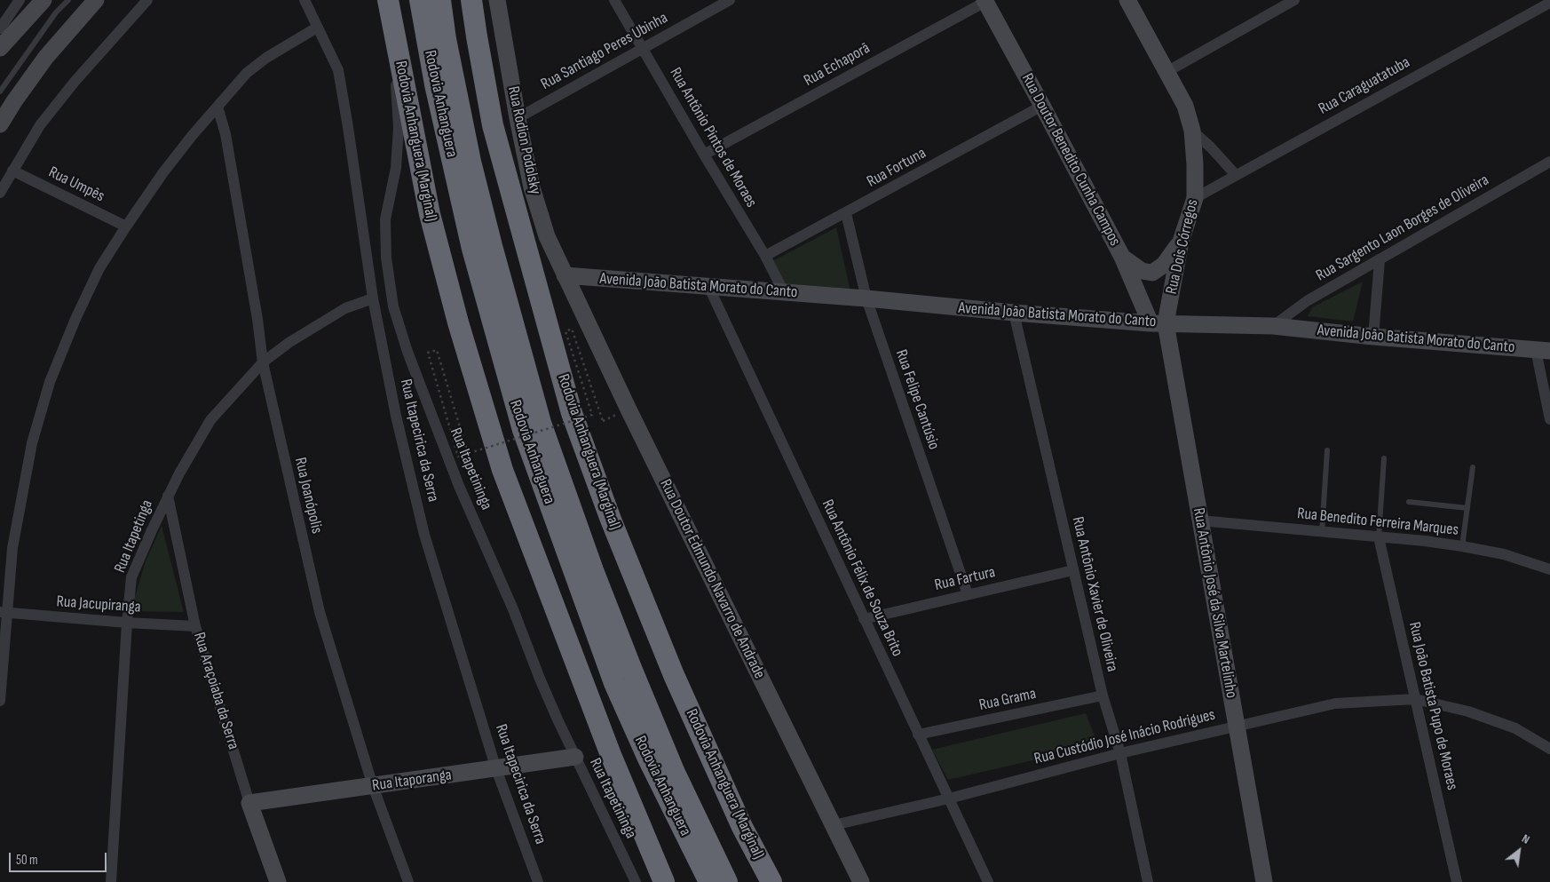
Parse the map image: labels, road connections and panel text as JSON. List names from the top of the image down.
{
  "streets": {
    "highway": ["Rodovia Anhanguera", "Rodovia Anhanguera (Marginal)"],
    "street": [
      "Rua Santiago Peres Ubinha",
      "Rua Echaporã",
      "Rua Caraguatatuba",
      "Rua Antônio Pintos de Moraes",
      "Rua Rodion Podolsky",
      "Rua Doutor Benedito Cunha Campos",
      "Rua Fortuna",
      "Rua Umpês",
      "Rua Sargento Laon Borges de Oliveira",
      "Rua Dois Córregos",
      "Avenida João Batista Morato do Canto",
      "Rua Felipe Cantúsio",
      "Rua Itapecirica da Serra",
      "Rua Itapetininga",
      "Rua Joanópolis",
      "Rua Benedito Ferreira Marques",
      "Rua Itapetinga",
      "Rua Antônio Félix de Souza Brito",
      "Rua Doutor Edmundo Navarro de Andrade",
      "Rua Fartura",
      "Rua Antônio Xavier de Oliveira",
      "Rua Antônio José da Silva Martelinho",
      "Rua Jacupiranga",
      "Rua Araçoiaba da Serra",
      "Rua Grama",
      "Rua João Batista Pupo de Moraes",
      "Rua Custódio José Inácio Rodrigues",
      "Rua Itaporanga"
    ]
  },
  "crossings": [
    ["Rua Santiago Peres Ubinha", "Rua Antônio Pintos de Moraes"],
    ["Rua Santiago Peres Ubinha", "Rua Rodion Podolsky"],
    ["Rua Echaporã", "Rua Antônio Pintos de Moraes"],
    ["Rua Echaporã", "Rua Doutor Benedito Cunha Campos"],
    ["Rua Caraguatatuba", "Rua Dois Córregos"],
    ["Rua Antônio Pintos de Moraes", "Rua Fortuna"],
    ["Rua Antônio Pintos de Moraes", "Avenida João Batista Morato do Canto"],
    ["Rua Rodion Podolsky", "Avenida João Batista Morato do Canto"],
    ["Rua Rodion Podolsky", "Rua Doutor Edmundo Navarro de Andrade"],
    ["Rodovia Anhanguera (Marginal)", "Rua Itapetininga"],
    ["Rua Doutor Benedito Cunha Campos", "Rua Fortuna"],
    ["Rua Doutor Benedito Cunha Campos", "Rua Dois Córregos"],
    ["Rua Doutor Benedito Cunha Campos", "Avenida João Batista Morato do Canto"],
    ["Rua Doutor Benedito Cunha Campos", "Rua Antônio José da Silva Martelinho"],
    ["Rua Fortuna", "Rua Felipe Cantúsio"],
    ["Rua Sargento Laon Borges de Oliveira", "Avenida João Batista Morato do Canto"],
    ["Rua Dois Córregos", "Avenida João Batista Morato do Canto"],
    ["Rua Dois Córregos", "Rua Antônio José da Silva Martelinho"],
    ["Avenida João Batista Morato do Canto", "Rua Felipe Cantúsio"],
    ["Avenida João Batista Morato do Canto", "Rua Antônio Félix de Souza Brito"],
    ["Avenida João Batista Morato do Canto", "Rua Doutor Edmundo Navarro de Andrade"],
    ["Avenida João Batista Morato do Canto", "Rua Antônio Xavier de Oliveira"],
    ["Avenida João Batista Morato do Canto", "Rua Antônio José da Silva Martelinho"],
    ["Rua Felipe Cantúsio", "Rua Fartura"],
    ["Rua Itapecirica da Serra", "Rua Itapetinga"],
    ["Rua Itapecirica da Serra", "Rua Itaporanga"],
    ["Rua Itapetininga", "Rua Itaporanga"],
    ["Rua Joanópolis", "Rua Itapetinga"],
    ["Rua Joanópolis", "Rua Itaporanga"],
    ["Rua Benedito Ferreira Marques", "Rua Antônio José da Silva Martelinho"],
    ["Rua Benedito Ferreira Marques", "Rua João Batista Pupo de Moraes"],
    ["Rua Itapetinga", "Rua Jacupiranga"],
    ["Rua Itapetinga", "Rua Araçoiaba da Serra"],
    ["Rua Antônio Félix de Souza Brito", "Rua Fartura"],
    ["Rua Antônio Félix de Souza Brito", "Rua Grama"],
    ["Rua Antônio Félix de Souza Brito", "Rua Custódio José Inácio Rodrigues"],
    ["Rua Doutor Edmundo Navarro de Andrade", "Rua Custódio José Inácio Rodrigues"],
    ["Rua Fartura", "Rua Antônio Xavier de Oliveira"],
    ["Rua Antônio Xavier de Oliveira", "Rua Grama"],
    ["Rua Antônio Xavier de Oliveira", "Rua Custódio José Inácio Rodrigues"],
    ["Rua Antônio José da Silva Martelinho", "Rua Custódio José Inácio Rodrigues"],
    ["Rua Jacupiranga", "Rua Araçoiaba da Serra"],
    ["Rua Araçoiaba da Serra", "Rua Itaporanga"],
    ["Rua João Batista Pupo de Moraes", "Rua Custódio José Inácio Rodrigues"]
  ],
  "scale_bar": "50 m",
  "north": "top right"
}
